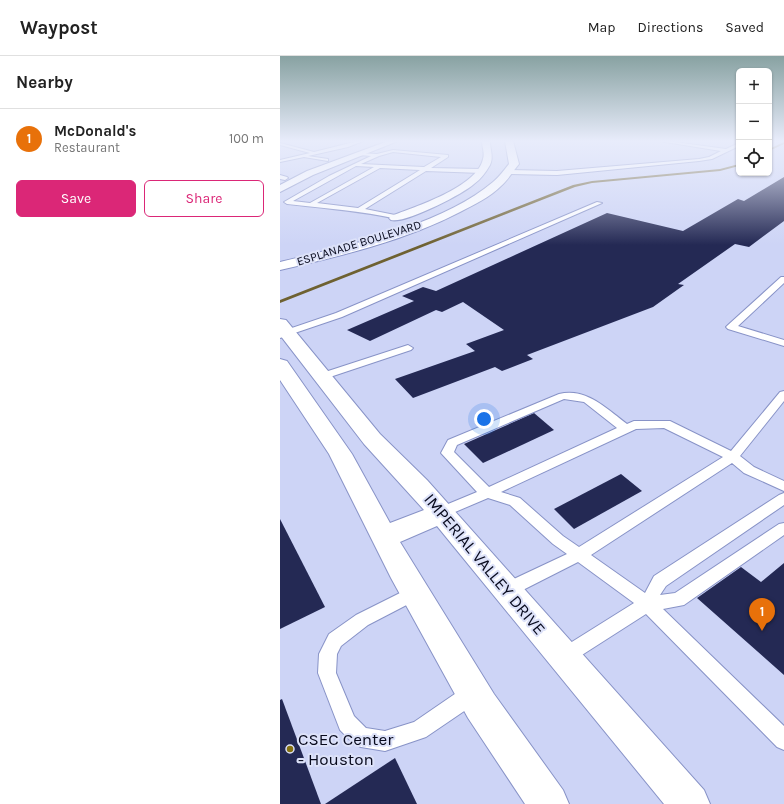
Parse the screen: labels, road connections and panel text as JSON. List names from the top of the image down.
{
  "streets": {
    "main road": ["ESPLANADE BOULEVARD", "IMPERIAL VALLEY DRIVE"]
  },
  "places": ["CSEC Center - Houston"],
  "page": {
    "header": "Waypost",
    "nav": ["Map", "Directions", "Saved"],
    "heading": "Nearby",
    "map_buttons": ["+", "−"],
    "list": [
      {
        "mark": "1",
        "name": "McDonald's",
        "note": "Restaurant",
        "value": "100 m"
      }
    ],
    "buttons": ["Save", "Share"],
    "pins": "1"
  }
}
